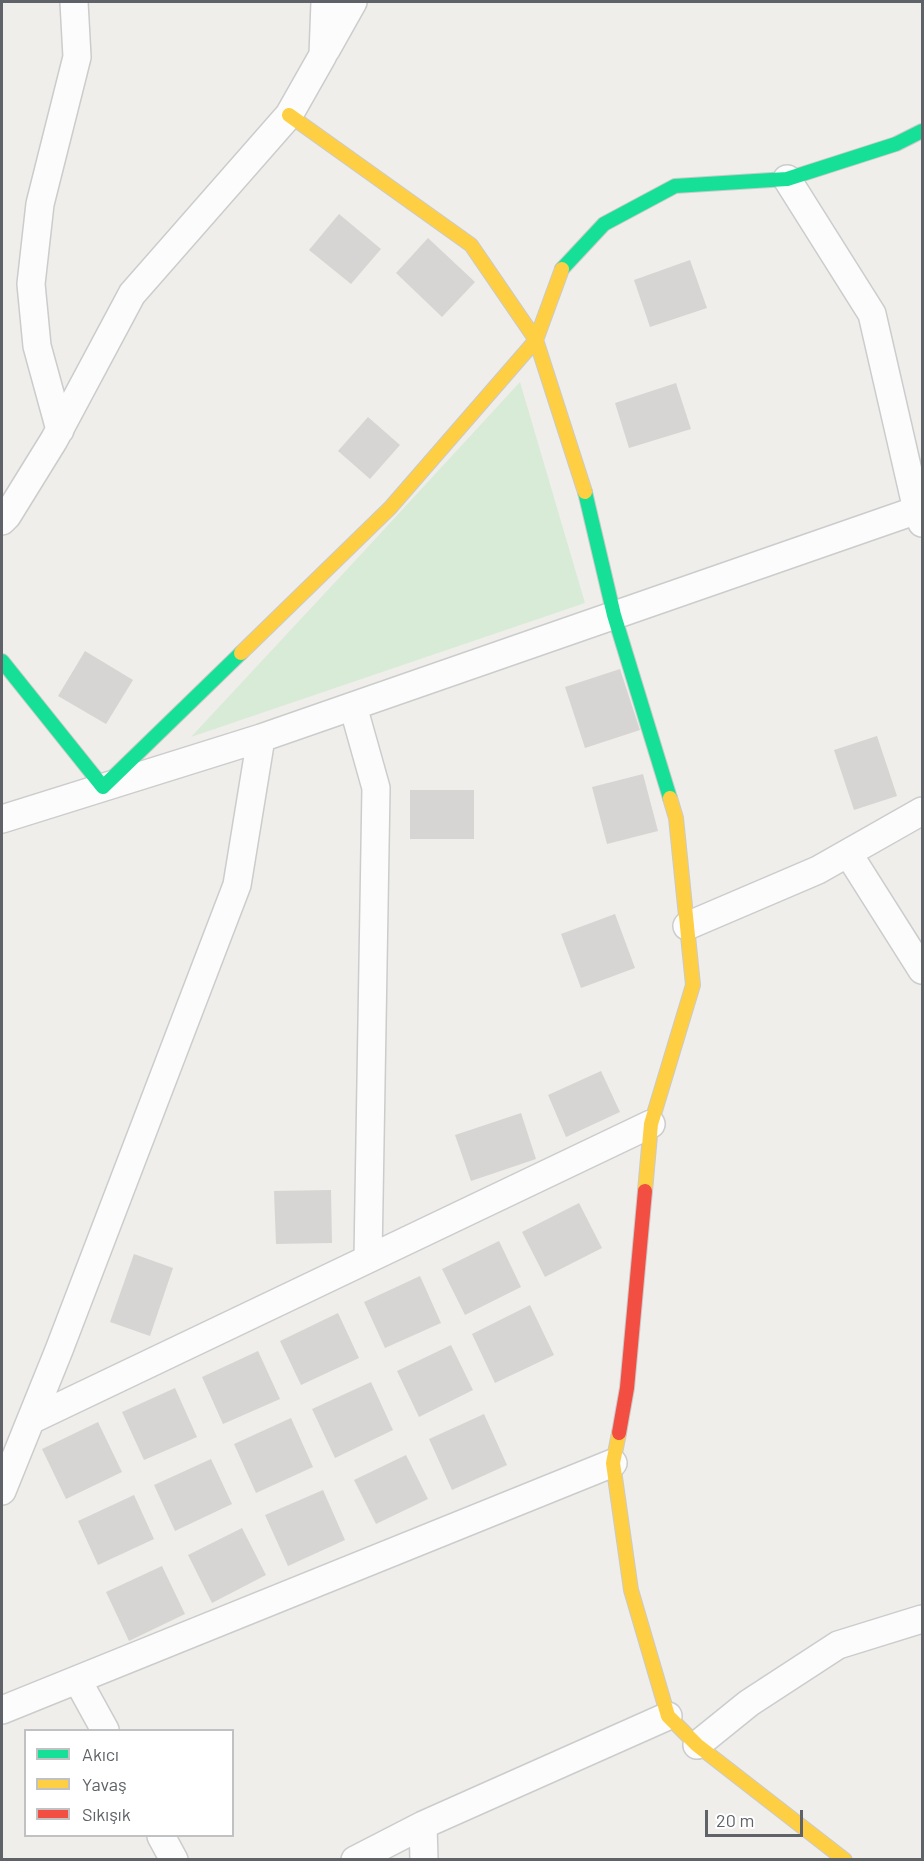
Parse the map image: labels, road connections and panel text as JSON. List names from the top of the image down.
{
  "legend": ["Akıcı", "Yavaş", "Sıkışık"],
  "scale_bar": "20 m"
}
